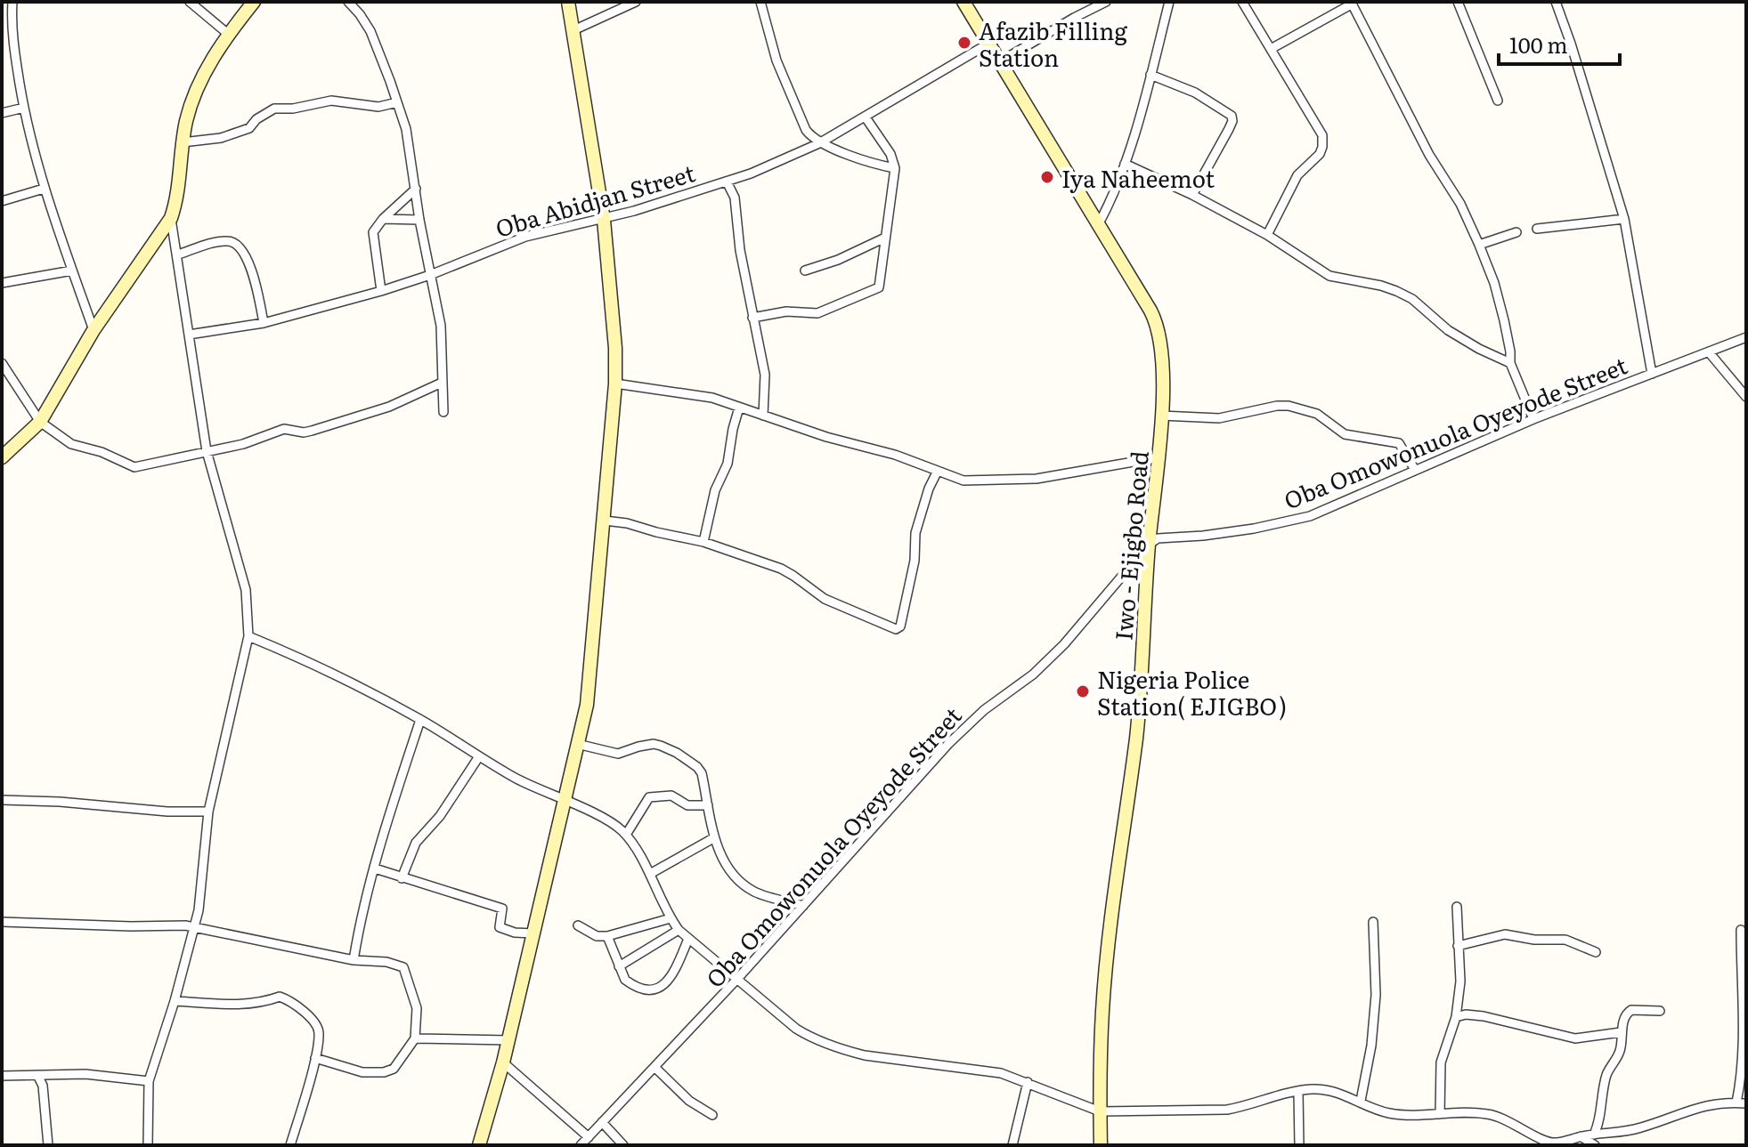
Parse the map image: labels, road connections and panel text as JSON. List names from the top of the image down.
{
  "streets": {
    "main road": ["Iwo - Ejigbo Road"],
    "street": ["Oba Abidjan Street", "Oba Omowonuola Oyeyode Street"]
  },
  "crossings": [
    ["Oba Abidjan Street", "Iwo - Ejigbo Road"],
    ["Oba Omowonuola Oyeyode Street", "Iwo - Ejigbo Road"]
  ],
  "places": ["Afazib Filling Station", "Iya Naheemot", "Nigeria Police Station( EJIGBO)"],
  "scale_bar": "100 m"
}
